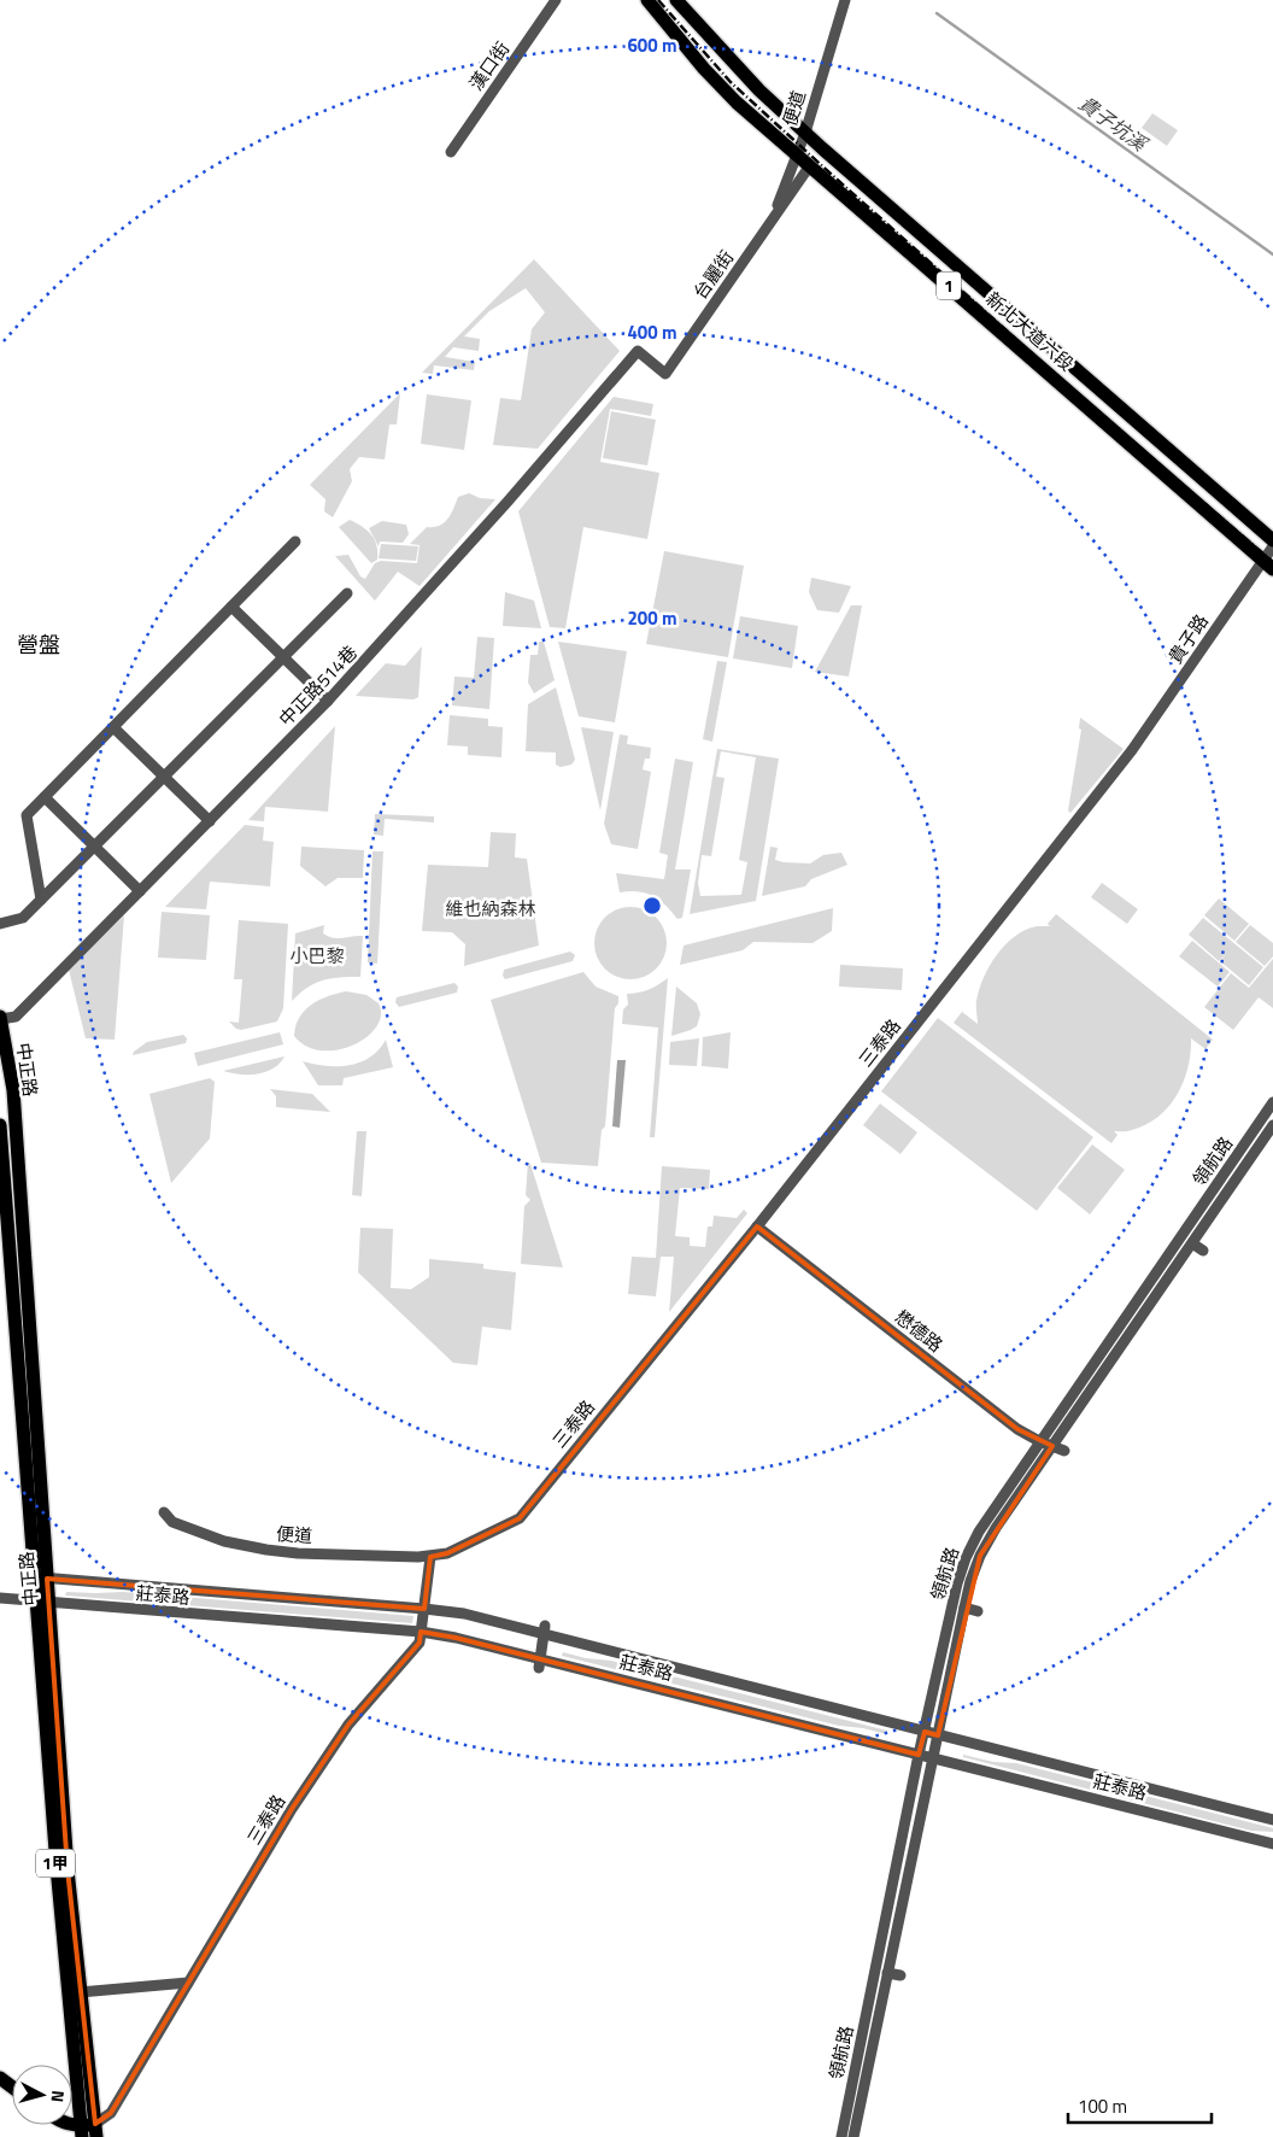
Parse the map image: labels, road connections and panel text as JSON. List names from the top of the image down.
{
  "streets": {
    "main road": [
      "1",
      "新北大道六段",
      "中正路",
      "1甲"
    ],
    "street": [
      "漢口街",
      "便道",
      "台麗街",
      "貴子路",
      "中正路514巷",
      "三泰路",
      "領航路",
      "懋德路",
      "莊泰路"
    ]
  },
  "crossings": [
    ["便道", "台麗街"],
    ["便道", "新北大道六段"],
    ["便道", "三泰路"],
    ["台麗街", "新北大道六段"],
    ["台麗街", "中正路514巷"],
    ["新北大道六段", "貴子路"],
    ["貴子路", "三泰路"],
    ["中正路514巷", "中正路"],
    ["三泰路", "中正路"],
    ["三泰路", "懋德路"],
    ["三泰路", "莊泰路"],
    ["中正路", "莊泰路"],
    ["領航路", "懋德路"],
    ["領航路", "莊泰路"]
  ],
  "districts": ["營盤"],
  "water": ["貴子坑溪"],
  "parks": ["維也納森林", "小巴黎"],
  "scale_bar": "100 m",
  "north": "right",
  "rings": ["600 m", "400 m", "200 m"]
}
